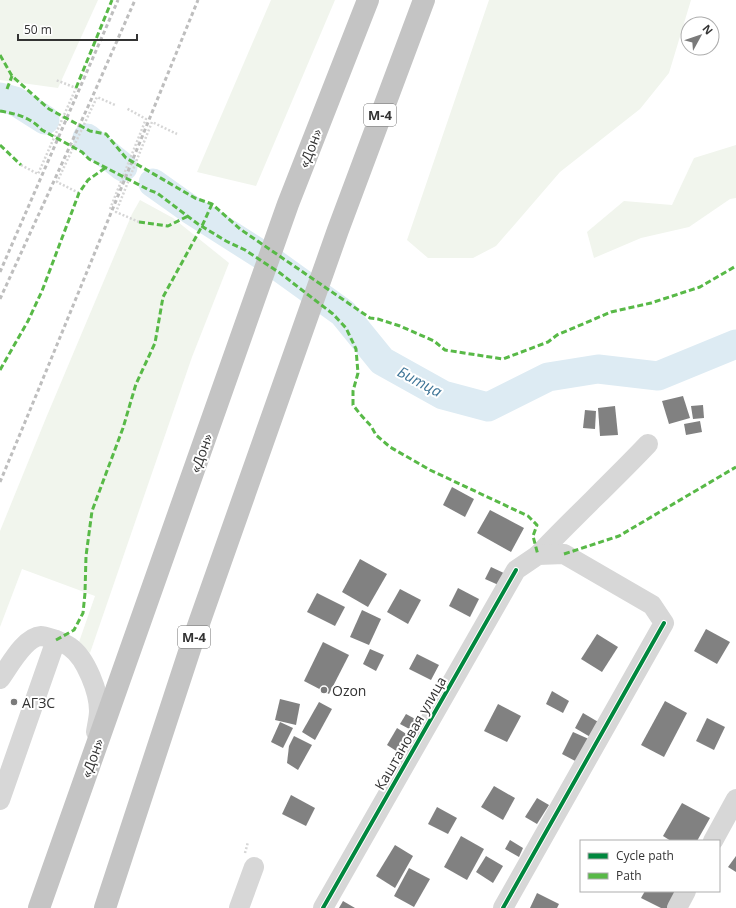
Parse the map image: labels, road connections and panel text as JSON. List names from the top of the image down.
{
  "streets": {
    "highway": ["М-4", "«Дон»"],
    "street": ["Каштановая улица"]
  },
  "water": ["Битца"],
  "places": ["Ozon", "АГЗС"],
  "legend": ["Cycle path", "Path"],
  "scale_bar": "50 m",
  "north": "top right"
}
